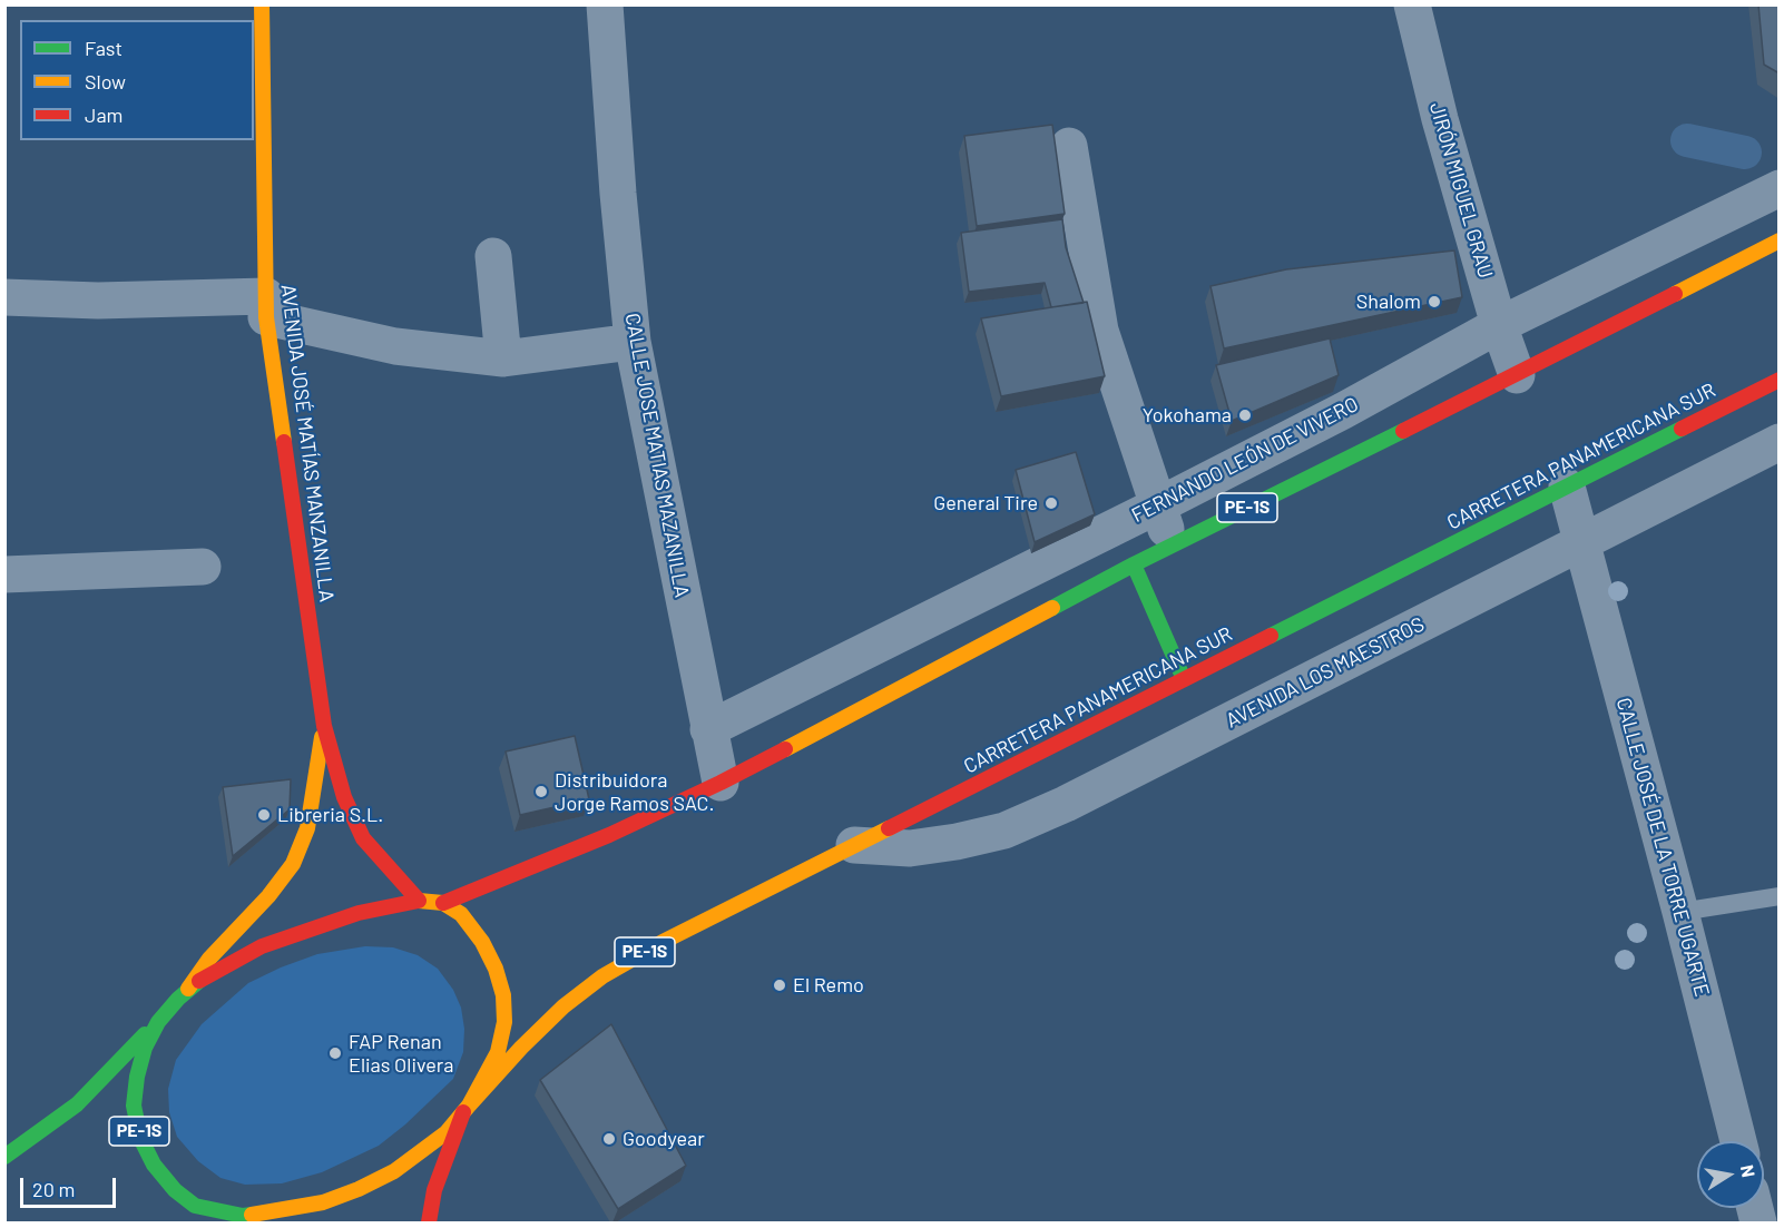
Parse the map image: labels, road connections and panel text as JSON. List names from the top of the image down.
{
  "streets": {
    "main road": ["AVENIDA JOSÉ MATÍAS MANZANILLA", "CARRETERA PANAMERICANA SUR", "PE-1S"],
    "street": [
      "JIRÓN MIGUEL GRAU",
      "CALLE JOSE MATIAS MAZANILLA",
      "FERNANDO LEÓN DE VIVERO",
      "AVENIDA LOS MAESTROS",
      "CALLE JOSÉ DE LA TORRE UGARTE"
    ]
  },
  "crossings": [
    ["JIRÓN MIGUEL GRAU", "FERNANDO LEÓN DE VIVERO"],
    ["JIRÓN MIGUEL GRAU", "PE-1S"],
    ["AVENIDA JOSÉ MATÍAS MANZANILLA", "PE-1S"],
    ["CALLE JOSE MATIAS MAZANILLA", "FERNANDO LEÓN DE VIVERO"],
    ["CALLE JOSE MATIAS MAZANILLA", "PE-1S"],
    ["CARRETERA PANAMERICANA SUR", "PE-1S"],
    ["CARRETERA PANAMERICANA SUR", "AVENIDA LOS MAESTROS"],
    ["CARRETERA PANAMERICANA SUR", "CALLE JOSÉ DE LA TORRE UGARTE"],
    ["AVENIDA LOS MAESTROS", "CALLE JOSÉ DE LA TORRE UGARTE"]
  ],
  "places": [
    "Shalom",
    "Yokohama",
    "General Tire",
    "Distribuidora Jorge Ramos SAC.",
    "Libreria S.L.",
    "El Remo",
    "FAP Renan Elias Olivera",
    "Goodyear"
  ],
  "legend": ["Fast", "Slow", "Jam"],
  "scale_bar": "20 m",
  "north": "right"
}
